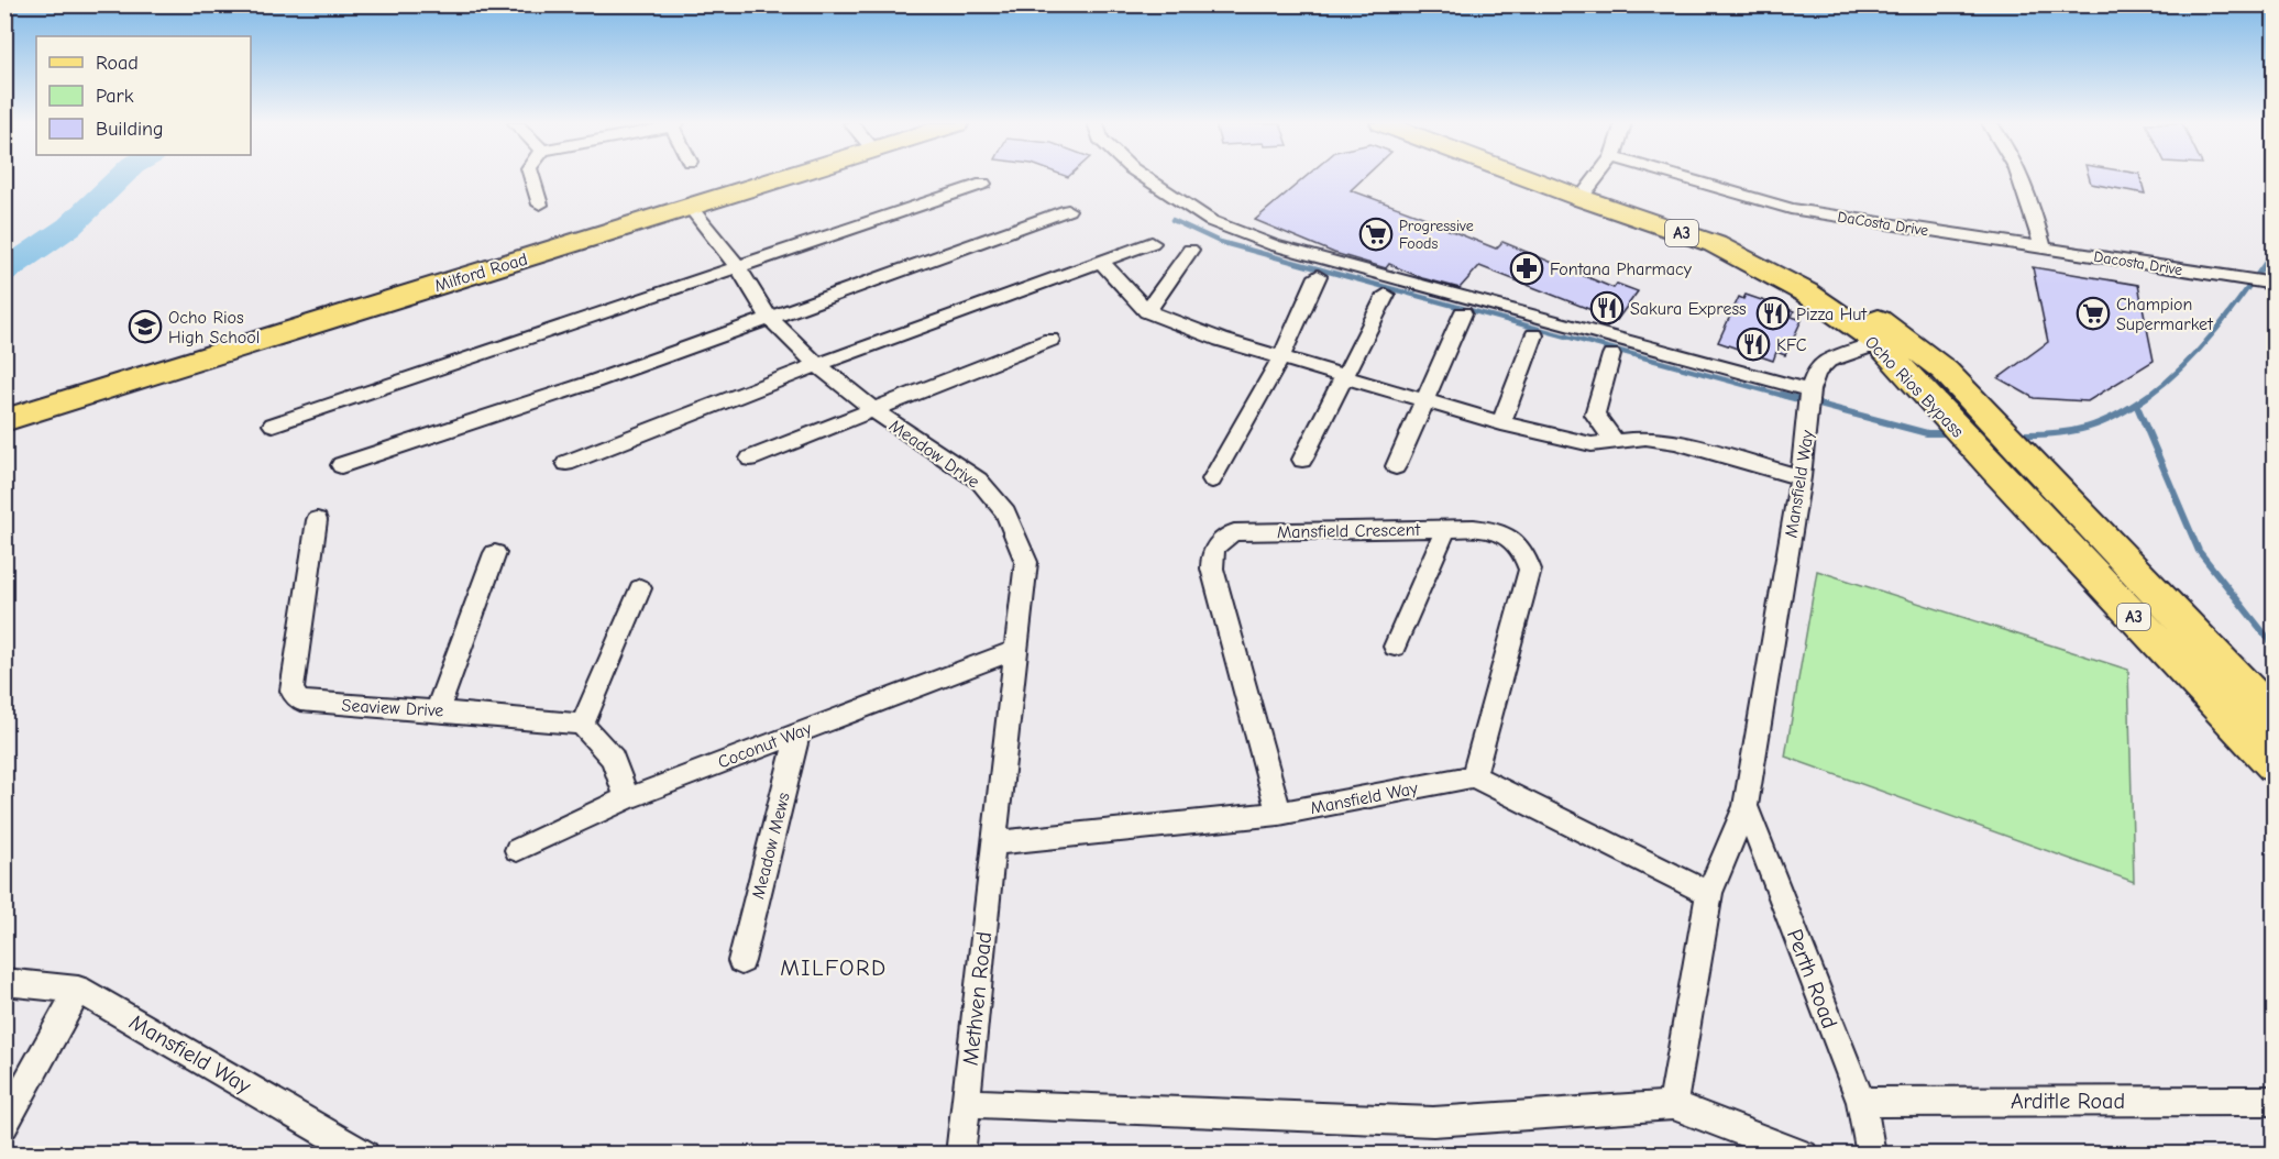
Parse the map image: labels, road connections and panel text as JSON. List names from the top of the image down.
{
  "streets": {
    "main road": ["A3", "Milford Road", "Ocho Rios Bypass"],
    "street": [
      "DaCosta Drive",
      "Dacosta Drive",
      "Meadow Drive",
      "Mansfield Way",
      "Mansfield Crescent",
      "Seaview Drive",
      "Coconut Way",
      "Meadow Mews",
      "Perth Road",
      "Methven Road",
      "Arditle Road"
    ]
  },
  "crossings": [
    ["DaCosta Drive", "Dacosta Drive"],
    ["Milford Road", "Meadow Drive"],
    ["Ocho Rios Bypass", "Mansfield Way"],
    ["Meadow Drive", "Mansfield Way"],
    ["Meadow Drive", "Coconut Way"],
    ["Meadow Drive", "Methven Road"],
    ["Mansfield Way", "Mansfield Crescent"],
    ["Mansfield Way", "Perth Road"],
    ["Mansfield Way", "Methven Road"],
    ["Coconut Way", "Meadow Mews"],
    ["Perth Road", "Arditle Road"]
  ],
  "districts": ["MILFORD"],
  "places": {
    "supermarket": ["Progressive Foods", "Champion Supermarket"],
    "pharmacy": ["Fontana Pharmacy"],
    "restaurant": ["Sakura Express", "Pizza Hut", "KFC"],
    "school or university": ["Ocho Rios High School"]
  },
  "legend": ["Road", "Park", "Building"]
}
